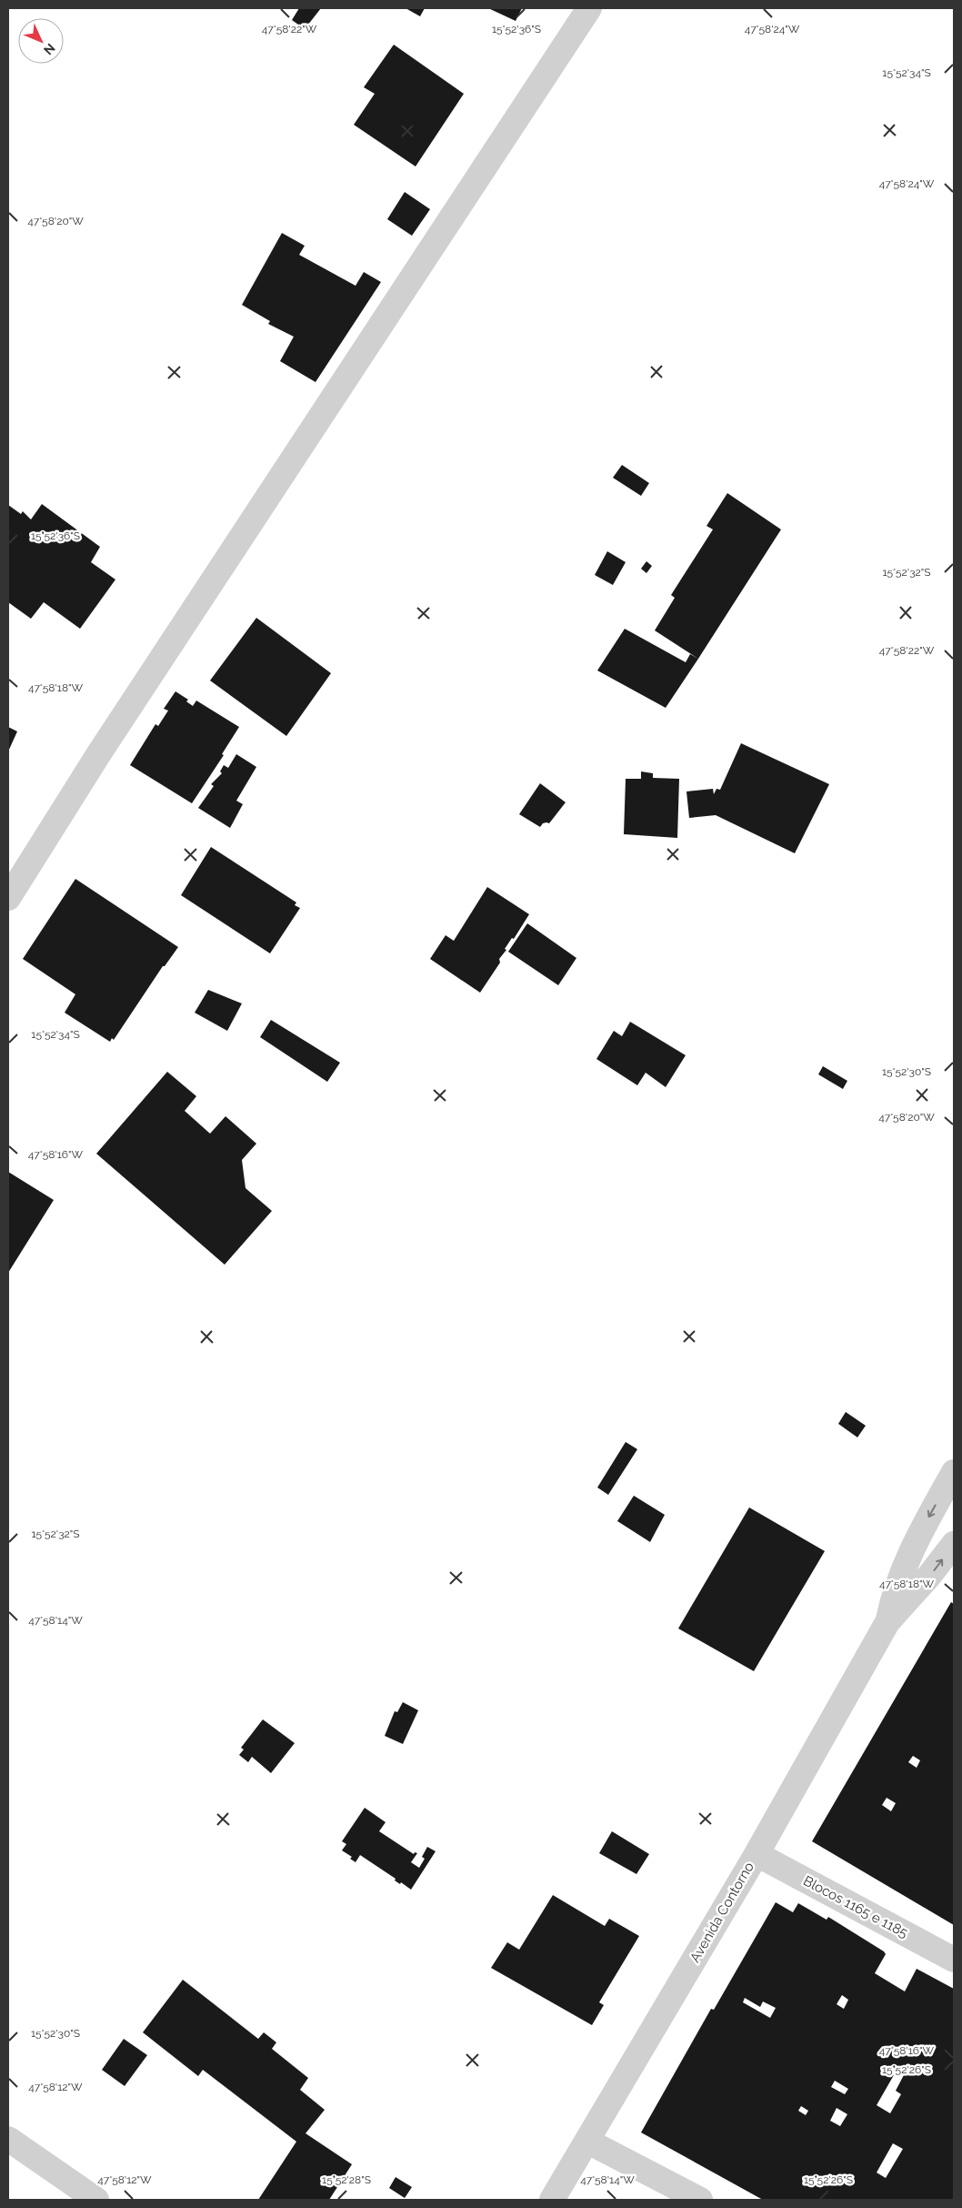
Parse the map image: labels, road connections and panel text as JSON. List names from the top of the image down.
{
  "streets": {
    "street": ["Blocos 1165 e 1185", "Avenida Contorno"]
  },
  "crossings": [
    ["Blocos 1165 e 1185", "Avenida Contorno"]
  ],
  "north": "bottom right",
  "coordinates": [
    "47°58'22\"W",
    "47°58'24\"W",
    "15°52'36\"S",
    "15°52'34\"S",
    "47°58'20\"W",
    "15°52'32\"S",
    "47°58'18\"W",
    "15°52'30\"S",
    "47°58'16\"W",
    "47°58'14\"W",
    "15°52'26\"S",
    "47°58'12\"W",
    "15°52'28\"S"
  ]
}
